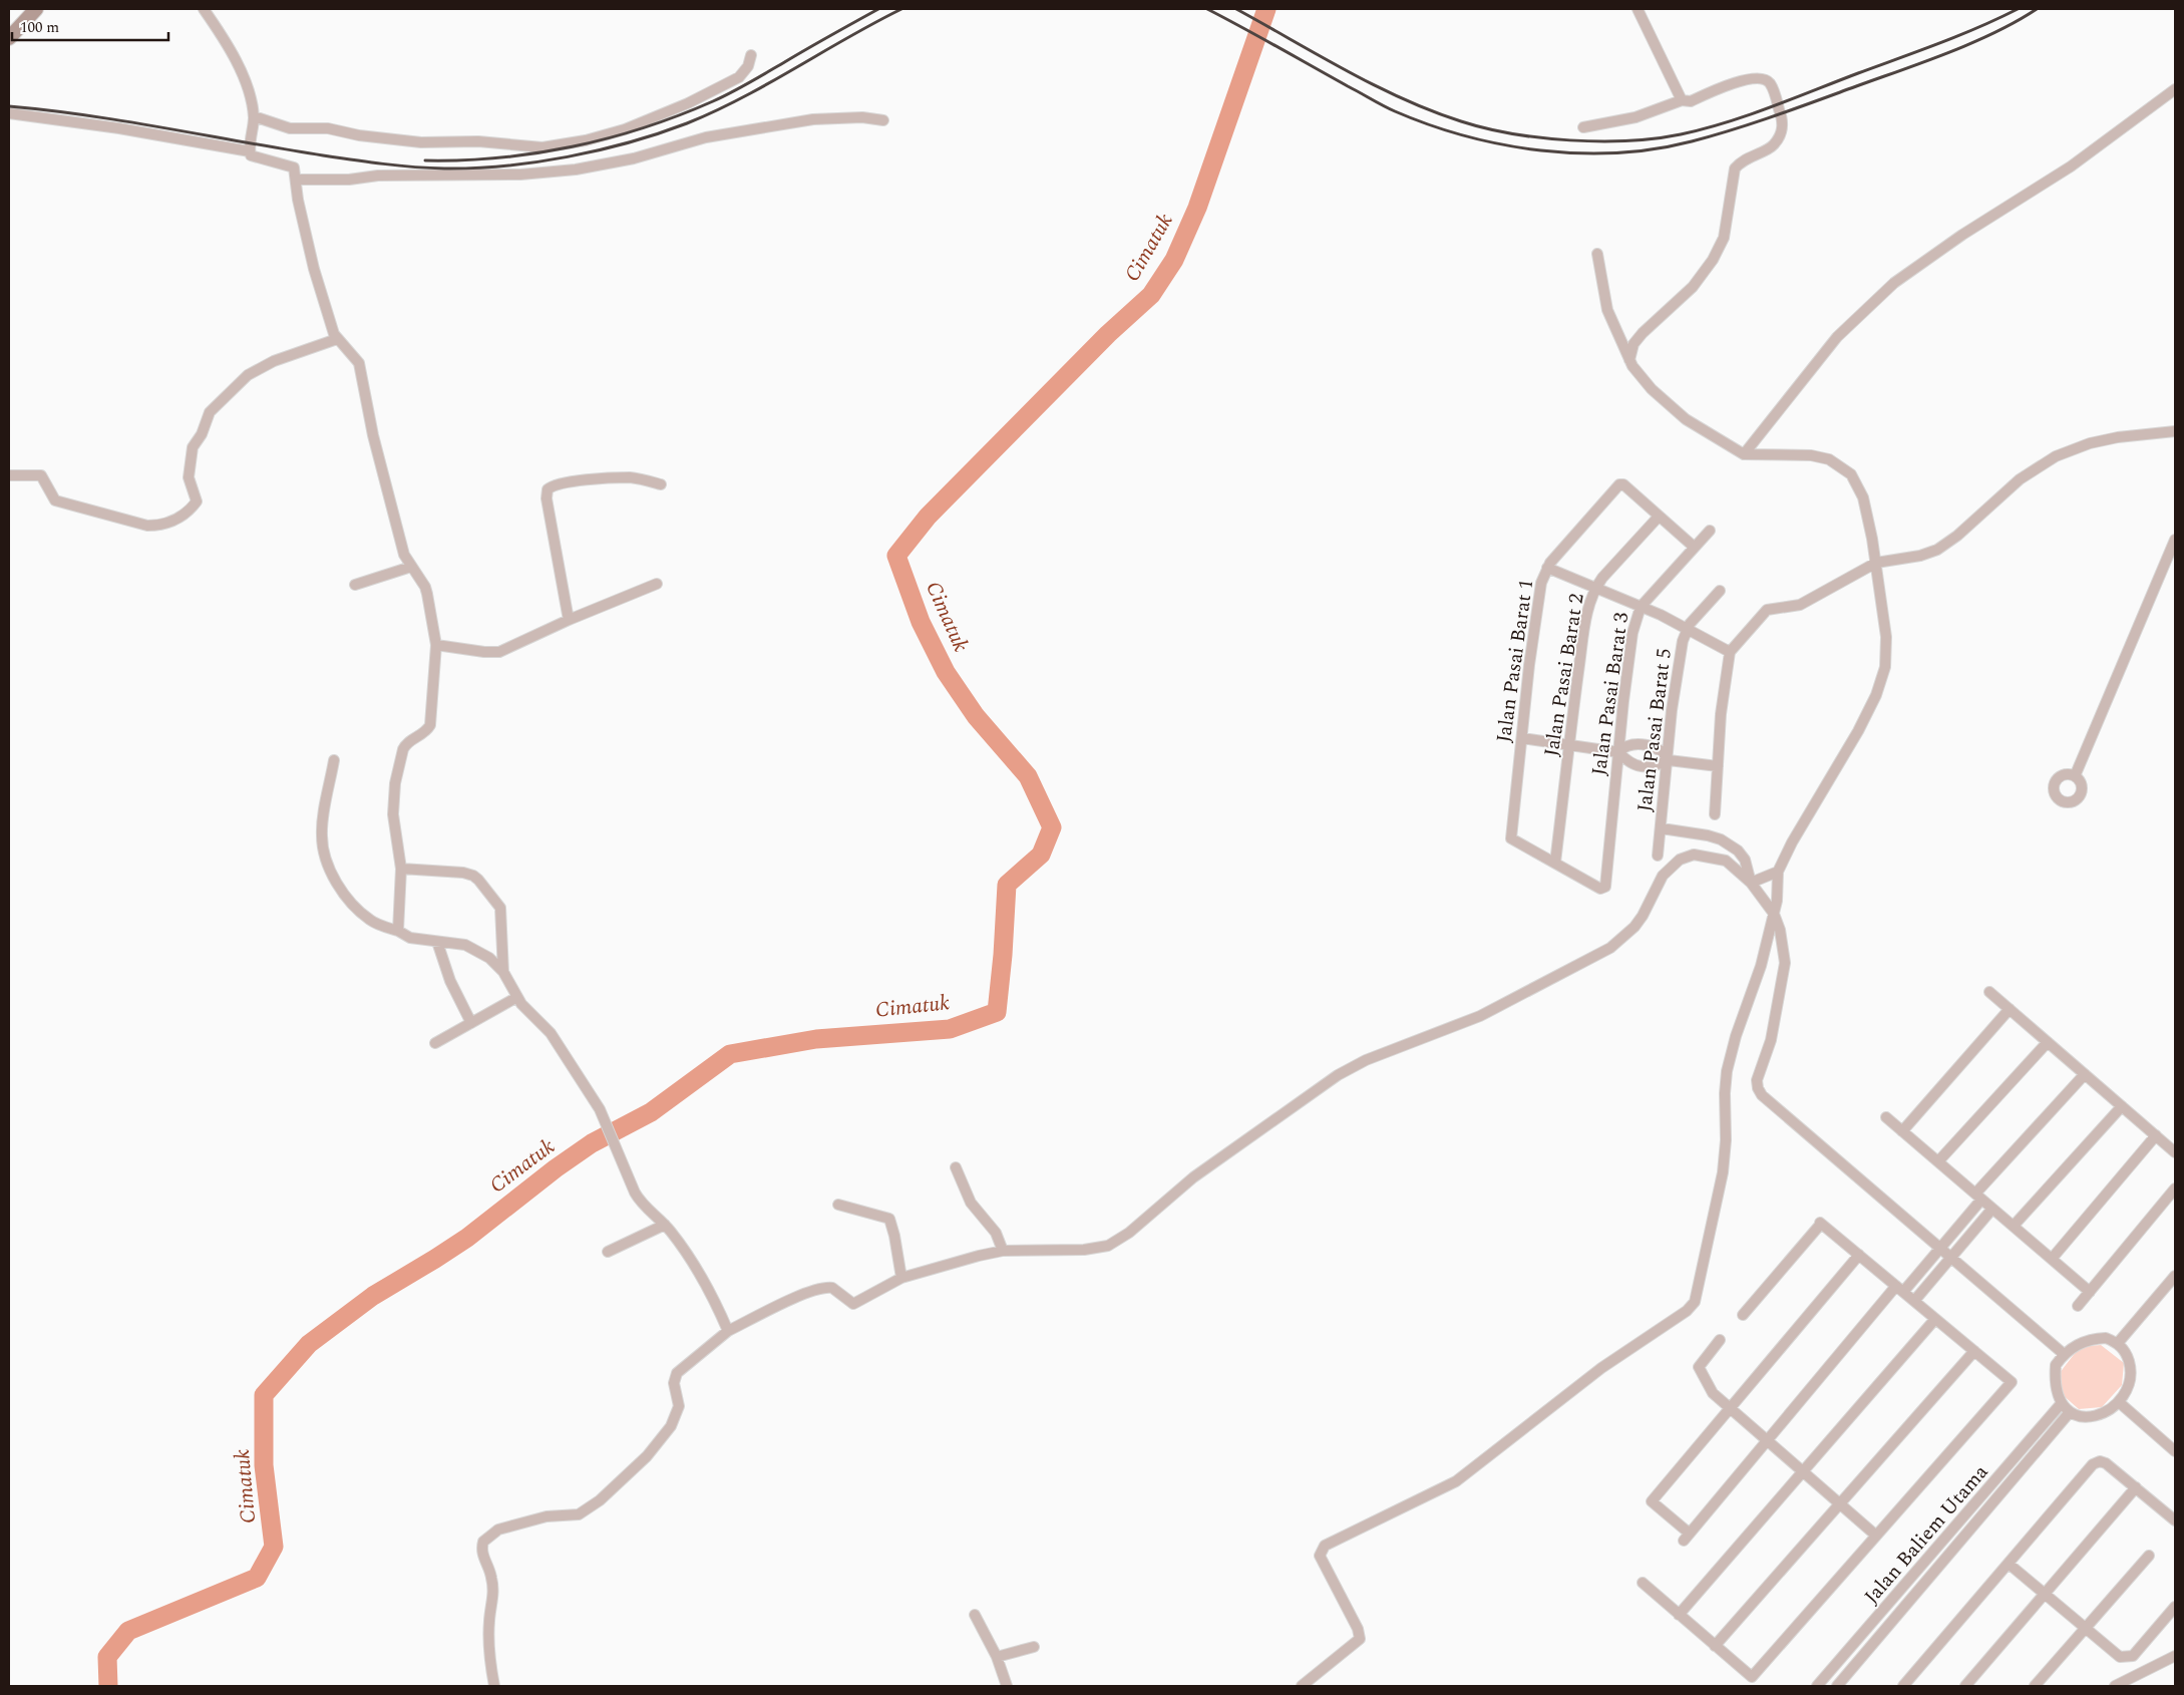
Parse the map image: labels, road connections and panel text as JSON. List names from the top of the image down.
{
  "streets": {
    "street": [
      "Jalan Pasai Barat 1",
      "Jalan Pasai Barat 2",
      "Jalan Pasai Barat 3",
      "Jalan Pasai Barat 5",
      "Jalan Baliem Utama"
    ]
  },
  "crossings": [
    ["Jalan Pasai Barat 1", "Jalan Pasai Barat 2"],
    ["Jalan Pasai Barat 1", "Jalan Pasai Barat 3"],
    ["Jalan Pasai Barat 2", "Jalan Pasai Barat 3"]
  ],
  "water": ["Cimatuk"],
  "scale_bar": "100 m"
}
